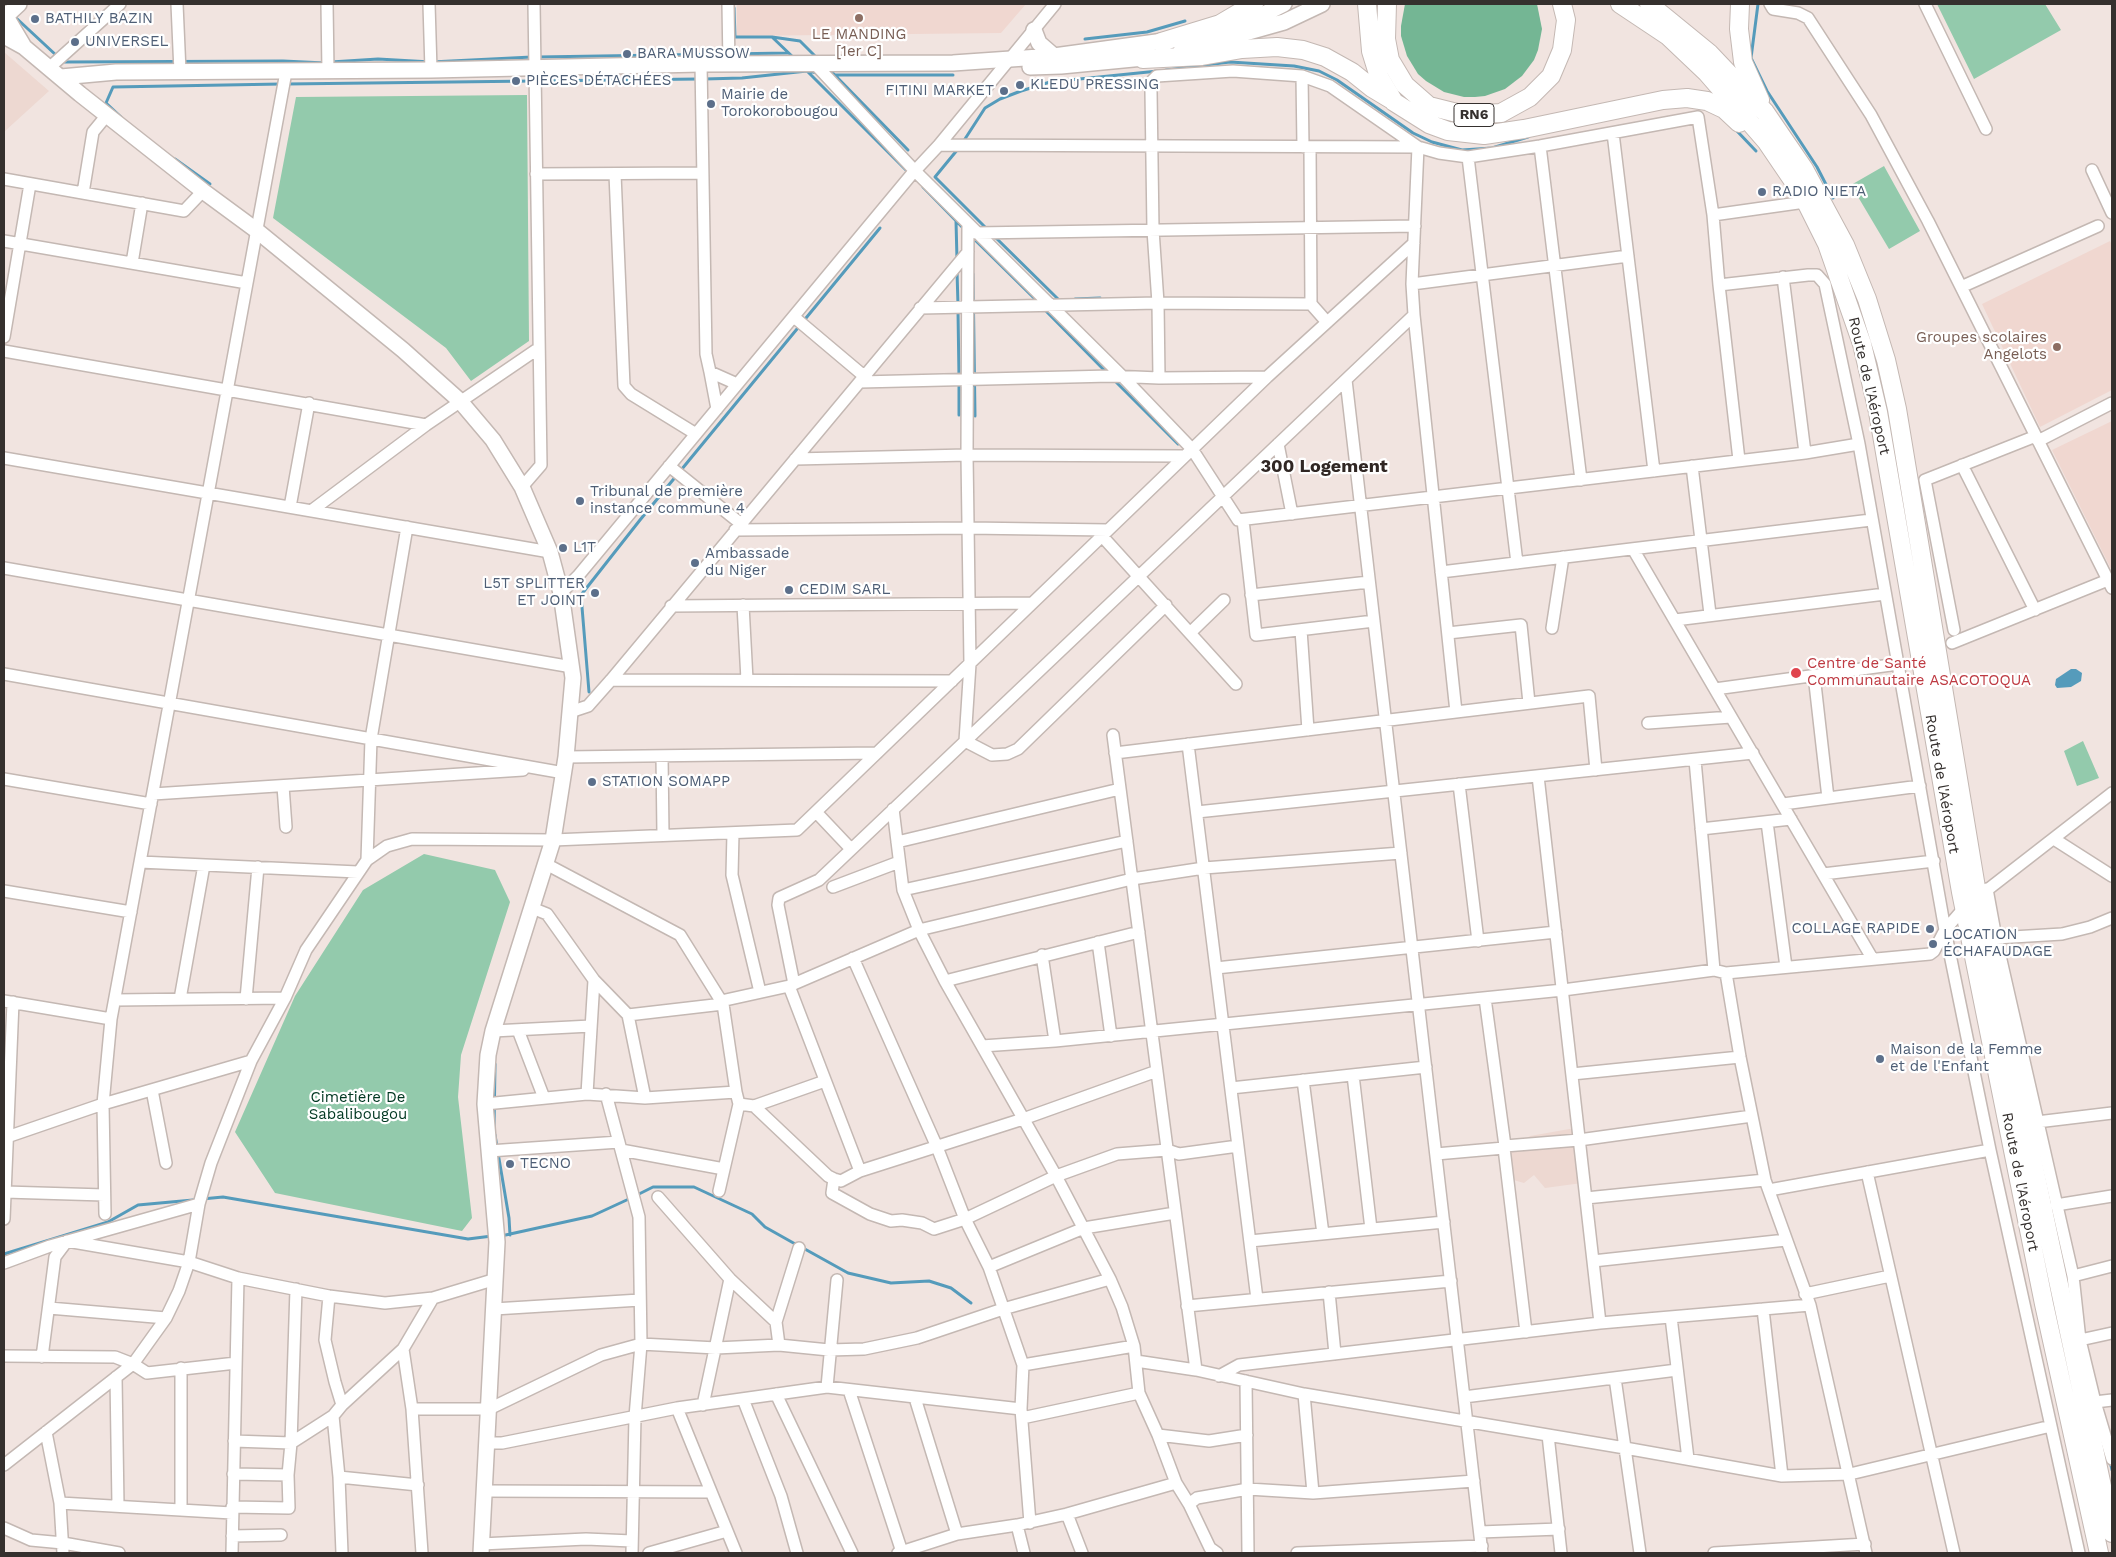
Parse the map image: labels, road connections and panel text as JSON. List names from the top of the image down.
{
  "streets": {
    "highway": ["RN6", "Route de l'Aéroport"]
  },
  "districts": ["300 Logement"],
  "parks": ["Cimetière De Sabalibougou"],
  "places": [
    "LE MANDING [1er C]",
    "BATHILY BAZIN",
    "UNIVERSEL",
    "BARA MUSSOW",
    "PIÈCES DÉTACHÉES",
    "KLEDU PRESSING",
    "FITINI MARKET",
    "Mairie de Torokorobougou",
    "RADIO NIETA",
    "Groupes scolaires Angelots",
    "Tribunal de première instance commune 4",
    "L1T",
    "Ambassade du Niger",
    "CEDIM SARL",
    "L5T SPLITTER ET JOINT",
    "Centre de Santé Communautaire ASACOTOQUA",
    "STATION SOMAPP",
    "COLLAGE RAPIDE",
    "LOCATION ÉCHAFAUDAGE",
    "Maison de la Femme et de l'Enfant",
    "TECNO"
  ]
}
